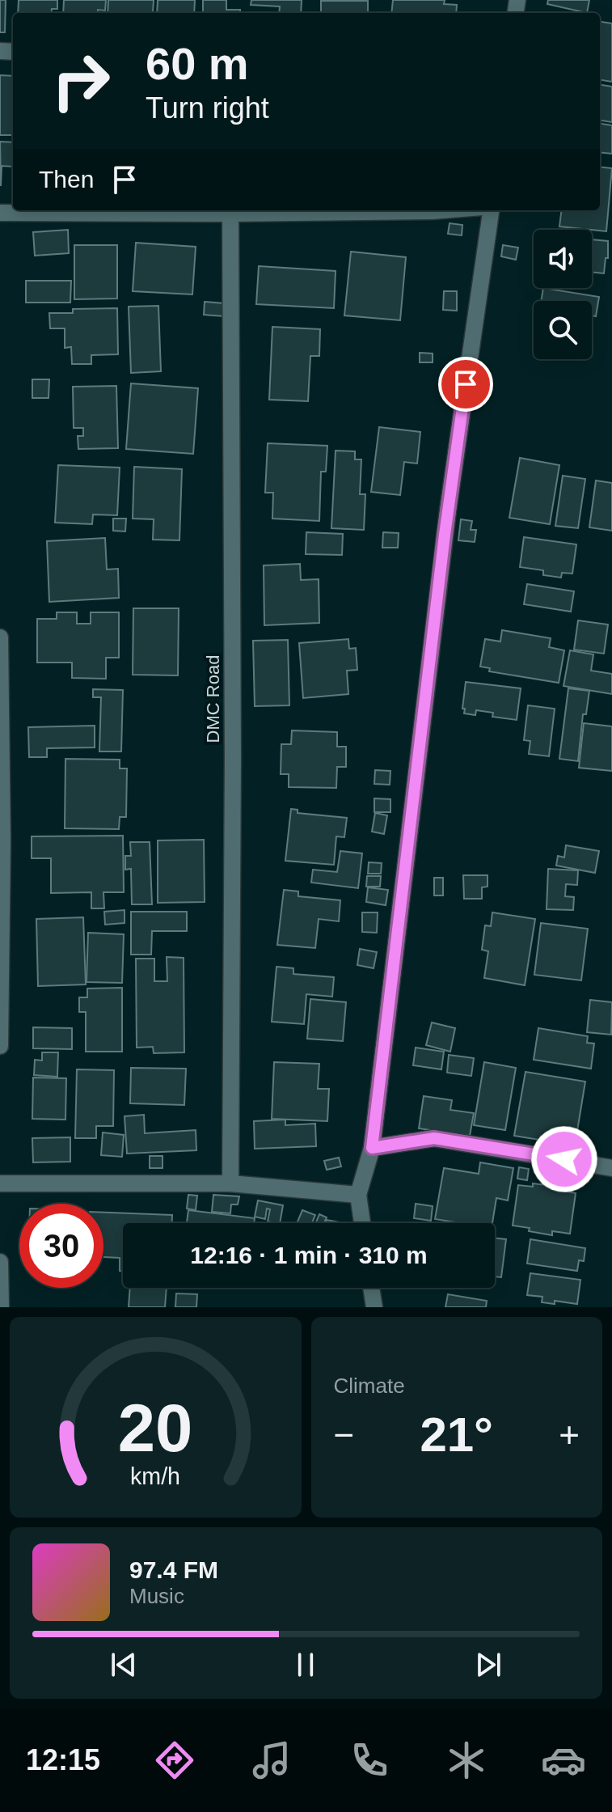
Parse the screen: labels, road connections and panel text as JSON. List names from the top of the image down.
{
  "streets": {
    "street": ["DMC Road"]
  },
  "page": {
    "turn": ["60 m", "Turn right"],
    "then": "Then",
    "limit": "30",
    "trip": "12:16 · 1 min · 310 m",
    "tile": "Climate",
    "heat": ["−", "21°", "+"],
    "song": ["97.4 FM", "Music"],
    "tabs": "12:15",
    "gauge": ["20", "km/h"]
  }
}
